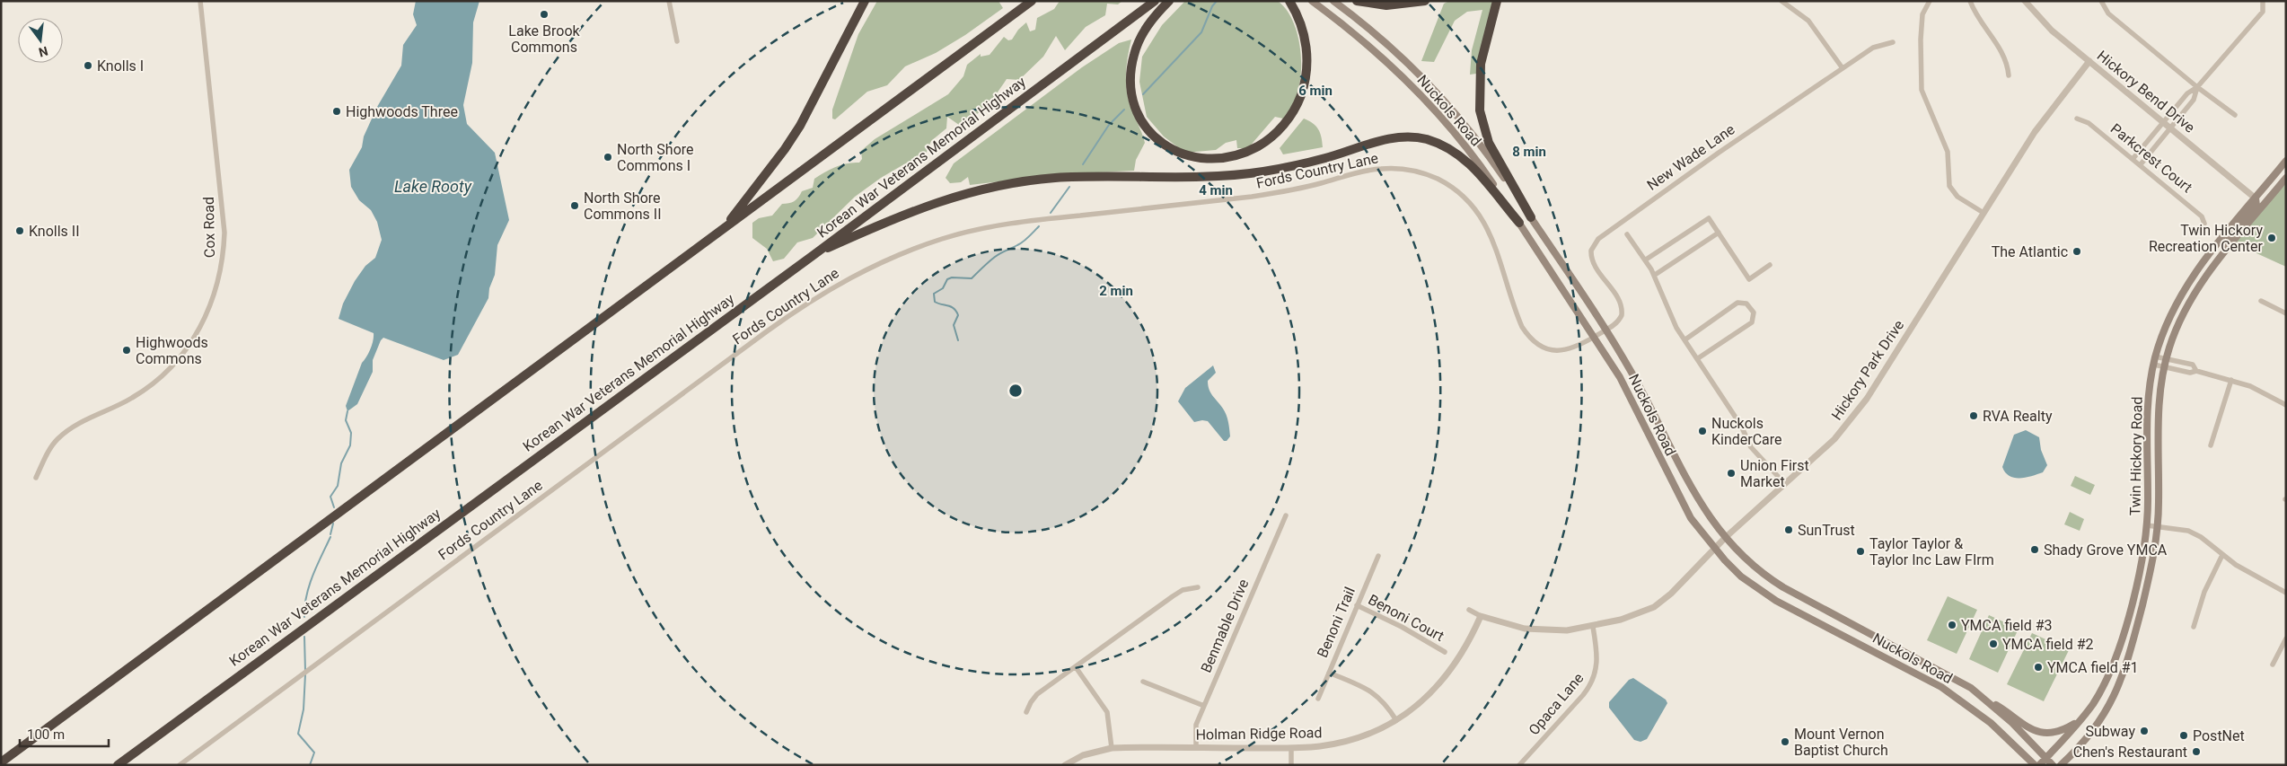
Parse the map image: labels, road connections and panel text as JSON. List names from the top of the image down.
{
  "streets": {
    "highway": ["Korean War Veterans Memorial Highway"],
    "main road": ["Nuckols Road", "Twin Hickory Road"],
    "street": [
      "Hickory Bend Drive",
      "New Wade Lane",
      "Parkcrest Court",
      "Fords Country Lane",
      "Cox Road",
      "Hickory Park Drive",
      "Benoni Court",
      "Benoni Trail",
      "Benmable Drive",
      "Opaca Lane",
      "Holman Ridge Road"
    ]
  },
  "crossings": [
    ["Hickory Bend Drive", "Hickory Park Drive"],
    ["Hickory Bend Drive", "Twin Hickory Road"],
    ["Nuckols Road", "New Wade Lane"],
    ["Nuckols Road", "Fords Country Lane"],
    ["Nuckols Road", "Hickory Park Drive"],
    ["Nuckols Road", "Twin Hickory Road"],
    ["New Wade Lane", "Fords Country Lane"],
    ["Hickory Park Drive", "Opaca Lane"],
    ["Hickory Park Drive", "Holman Ridge Road"],
    ["Benoni Court", "Benoni Trail"],
    ["Benmable Drive", "Holman Ridge Road"]
  ],
  "water": ["Lake Rooty"],
  "places": [
    "Lake Brook Commons",
    "Knolls I",
    "Highwoods Three",
    "North Shore Commons I",
    "North Shore Commons II",
    "Knolls II",
    "Twin Hickory Recreation Center",
    "The Atlantic",
    "Highwoods Commons",
    "RVA Realty",
    "Nuckols KinderCare",
    "Union First Market",
    "SunTrust",
    "Shady Grove YMCA",
    "Taylor Taylor & Taylor Inc Law FIrm",
    "YMCA field #3",
    "YMCA field #2",
    "YMCA field #1",
    "Subway",
    "PostNet",
    "Mount Vernon Baptist Church",
    "Chen's Restaurant"
  ],
  "scale_bar": "100 m",
  "north": "bottom",
  "rings": [
    "6 min",
    "8 min",
    "4 min",
    "2 min"
  ]
}
